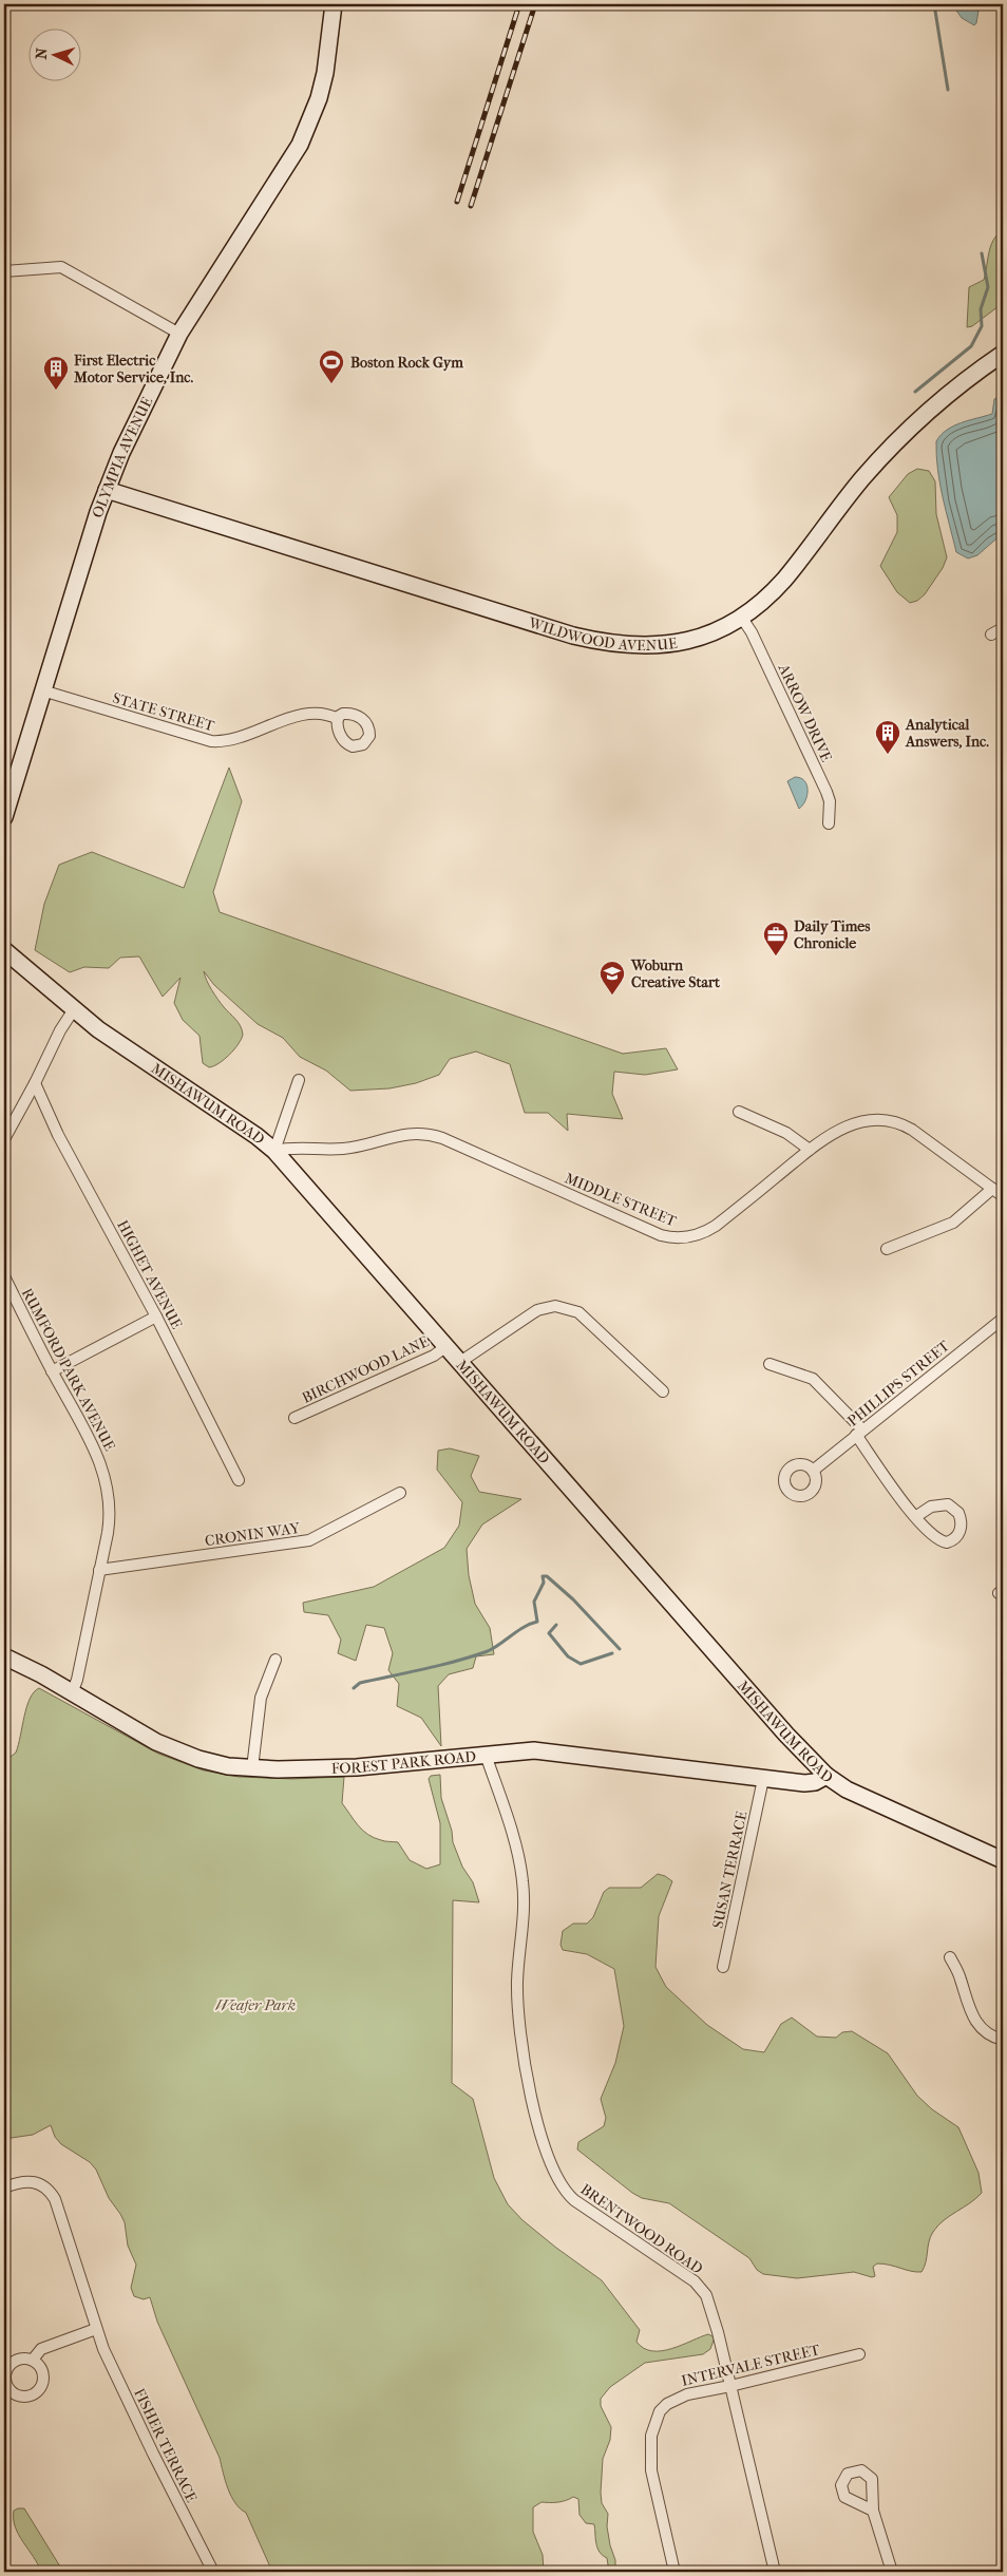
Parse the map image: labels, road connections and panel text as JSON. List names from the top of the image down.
{
  "streets": {
    "main road": [
      "OLYMPIA AVENUE",
      "WILDWOOD AVENUE",
      "MISHAWUM ROAD",
      "FOREST PARK ROAD"
    ],
    "street": [
      "STATE STREET",
      "ARROW DRIVE",
      "MIDDLE STREET",
      "HIGHET AVENUE",
      "RUMFORD PARK AVENUE",
      "BIRCHWOOD LANE",
      "PHILLIPS STREET",
      "CRONIN WAY",
      "SUSAN TERRACE",
      "BRENTWOOD ROAD",
      "INTERVALE STREET",
      "FISHER TERRACE"
    ]
  },
  "crossings": [
    ["OLYMPIA AVENUE", "WILDWOOD AVENUE"],
    ["OLYMPIA AVENUE", "STATE STREET"],
    ["WILDWOOD AVENUE", "ARROW DRIVE"],
    ["MISHAWUM ROAD", "MIDDLE STREET"],
    ["MISHAWUM ROAD", "BIRCHWOOD LANE"],
    ["MISHAWUM ROAD", "FOREST PARK ROAD"],
    ["RUMFORD PARK AVENUE", "CRONIN WAY"],
    ["RUMFORD PARK AVENUE", "FOREST PARK ROAD"],
    ["FOREST PARK ROAD", "SUSAN TERRACE"],
    ["FOREST PARK ROAD", "BRENTWOOD ROAD"],
    ["BRENTWOOD ROAD", "INTERVALE STREET"]
  ],
  "parks": ["Weafer Park"],
  "places": {
    "sports": ["Boston Rock Gym"],
    "building": ["First Electric Motor Service, Inc.", "Analytical Answers, Inc."],
    "office": ["Daily Times Chronicle"],
    "school or university": ["Woburn Creative Start"]
  },
  "north": "left"
}
